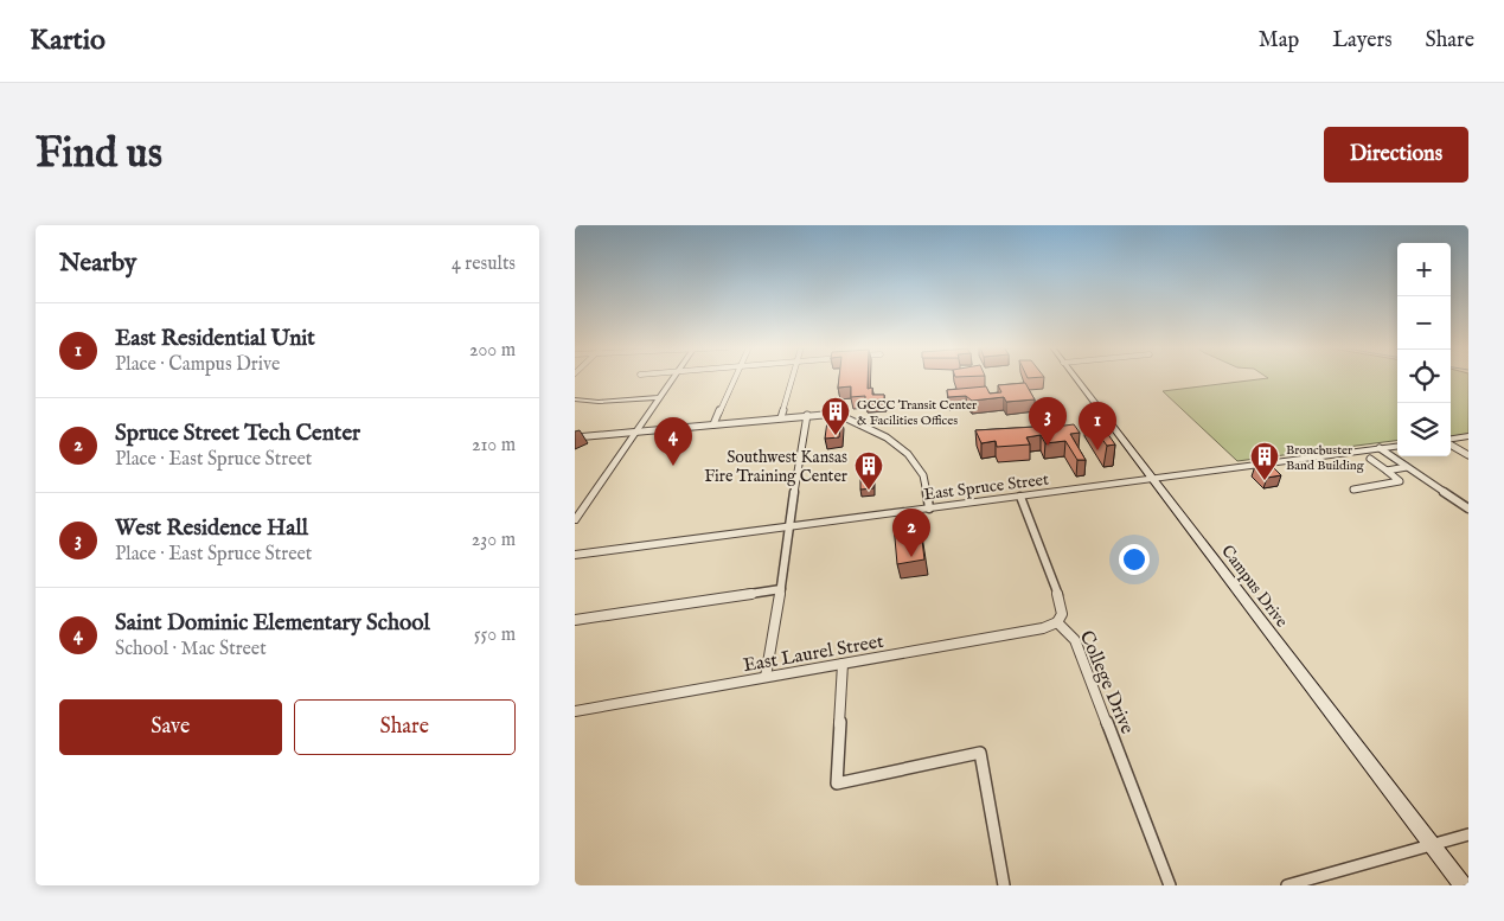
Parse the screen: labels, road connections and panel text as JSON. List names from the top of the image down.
{
  "streets": {
    "main road": ["Campus Drive"],
    "street": ["East Spruce Street", "East Laurel Street", "College Drive"]
  },
  "crossings": [
    ["East Spruce Street", "Campus Drive"],
    ["East Spruce Street", "College Drive"],
    ["East Laurel Street", "College Drive"]
  ],
  "places": {
    "building": ["GCCC Transit Center & Facilities Offices", "Broncbuster Band Building", "Southwest Kansas Fire Training Center"]
  },
  "page": {
    "header": "Kartio",
    "nav": ["Map", "Layers", "Share"],
    "buttons": [
      "Directions",
      ["Save", "Share"]
    ],
    "title": "Find us",
    "heading": ["Nearby", "4 results"],
    "map_buttons": ["+", "−"],
    "list": [
      {
        "mark": "1",
        "name": "East Residential Unit",
        "note": "Place · Campus Drive",
        "value": "200 m"
      },
      {
        "mark": "2",
        "name": "Spruce Street Tech Center",
        "note": "Place · East Spruce Street",
        "value": "210 m"
      },
      {
        "mark": "3",
        "name": "West Residence Hall",
        "note": "Place · East Spruce Street",
        "value": "230 m"
      },
      {
        "mark": "4",
        "name": "Saint Dominic Elementary School",
        "note": "School · Mac Street",
        "value": "550 m"
      }
    ],
    "pins": [
      "3",
      "1",
      "4",
      "2"
    ]
  }
}
